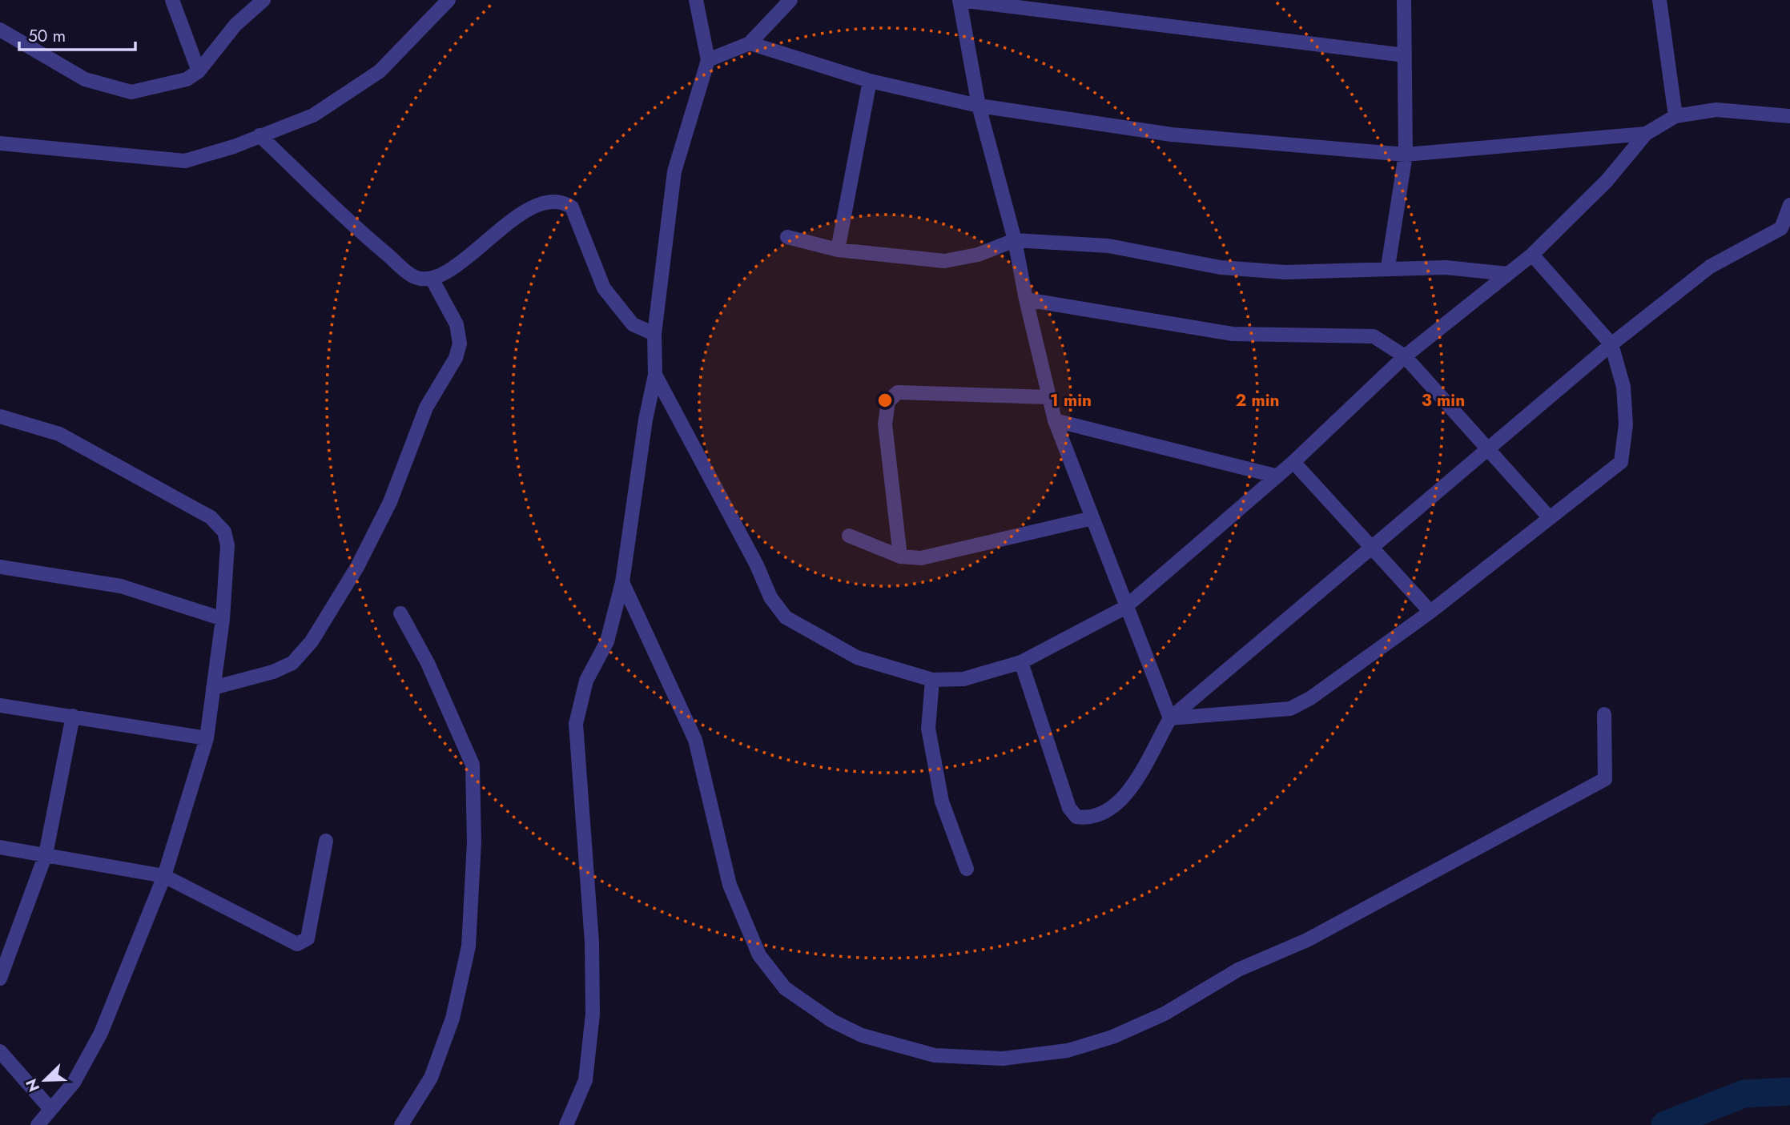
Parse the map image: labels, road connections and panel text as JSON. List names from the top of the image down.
{
  "scale_bar": "50 m",
  "north": "bottom left",
  "rings": ["1 min", "2 min", "3 min"]
}
